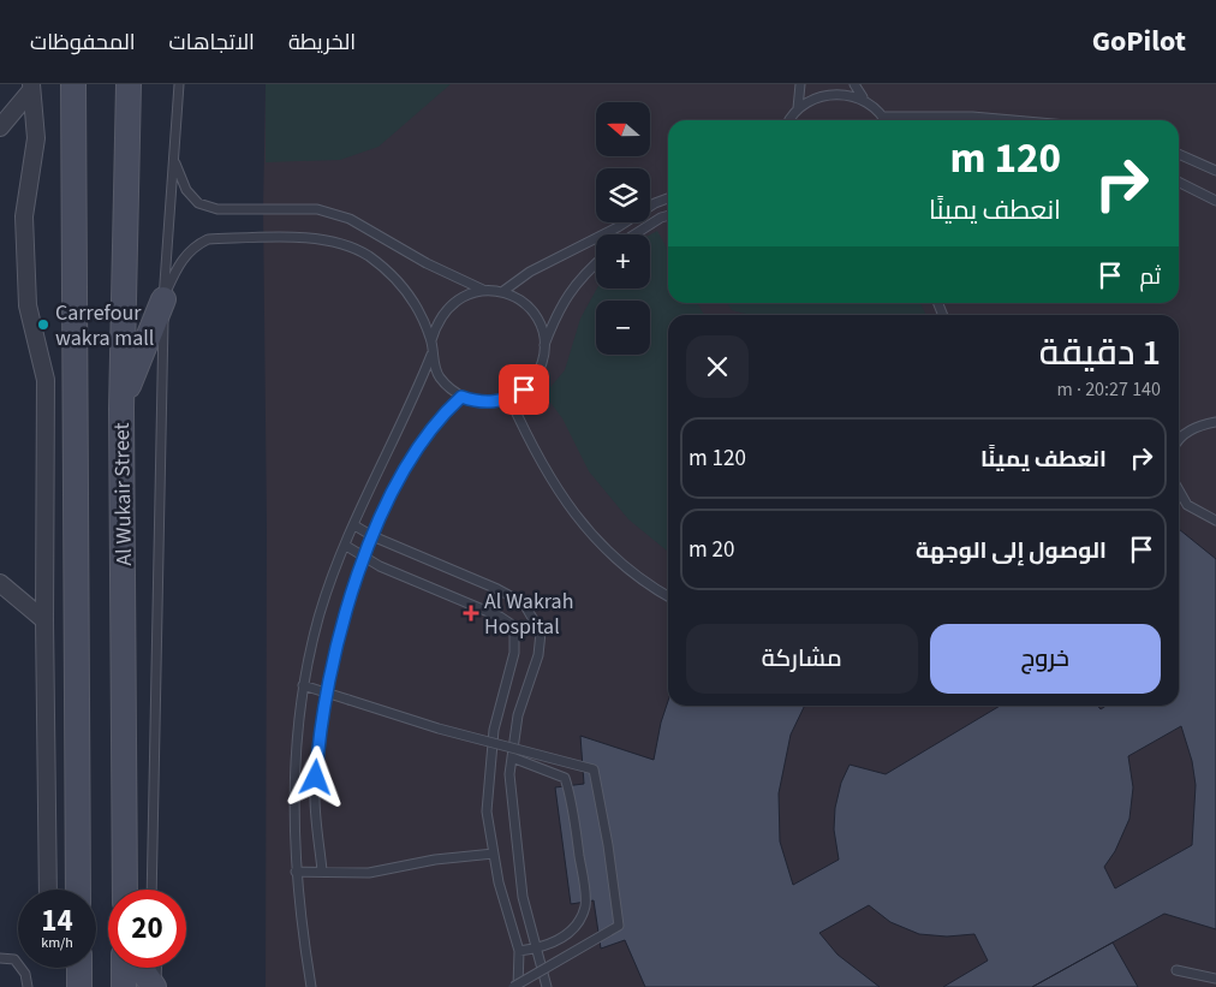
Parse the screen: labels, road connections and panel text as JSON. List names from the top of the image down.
{
  "streets": {
    "main road": ["Al Wukair Street"]
  },
  "places": {
    "other": ["Carrefour wakra mall"],
    "health": ["Al Wakrah Hospital"]
  },
  "north": "left",
  "page": {
    "header": "GoPilot",
    "nav": ["الخريطة", "الاتجاهات", "المحفوظات"],
    "map_buttons": ["+", "−"],
    "turn": ["120 m", "انعطف يمينًا"],
    "then": "ثم",
    "heading": ["1 دقيقة", "140 m · 20:27"],
    "list": [
      {
        "name": "انعطف يمينًا",
        "value": "120 m"
      },
      {
        "name": "الوصول إلى الوجهة",
        "value": "20 m"
      }
    ],
    "buttons": ["خروج", "مشاركة"],
    "speed": "14 km/h",
    "limit": "20"
  }
}
